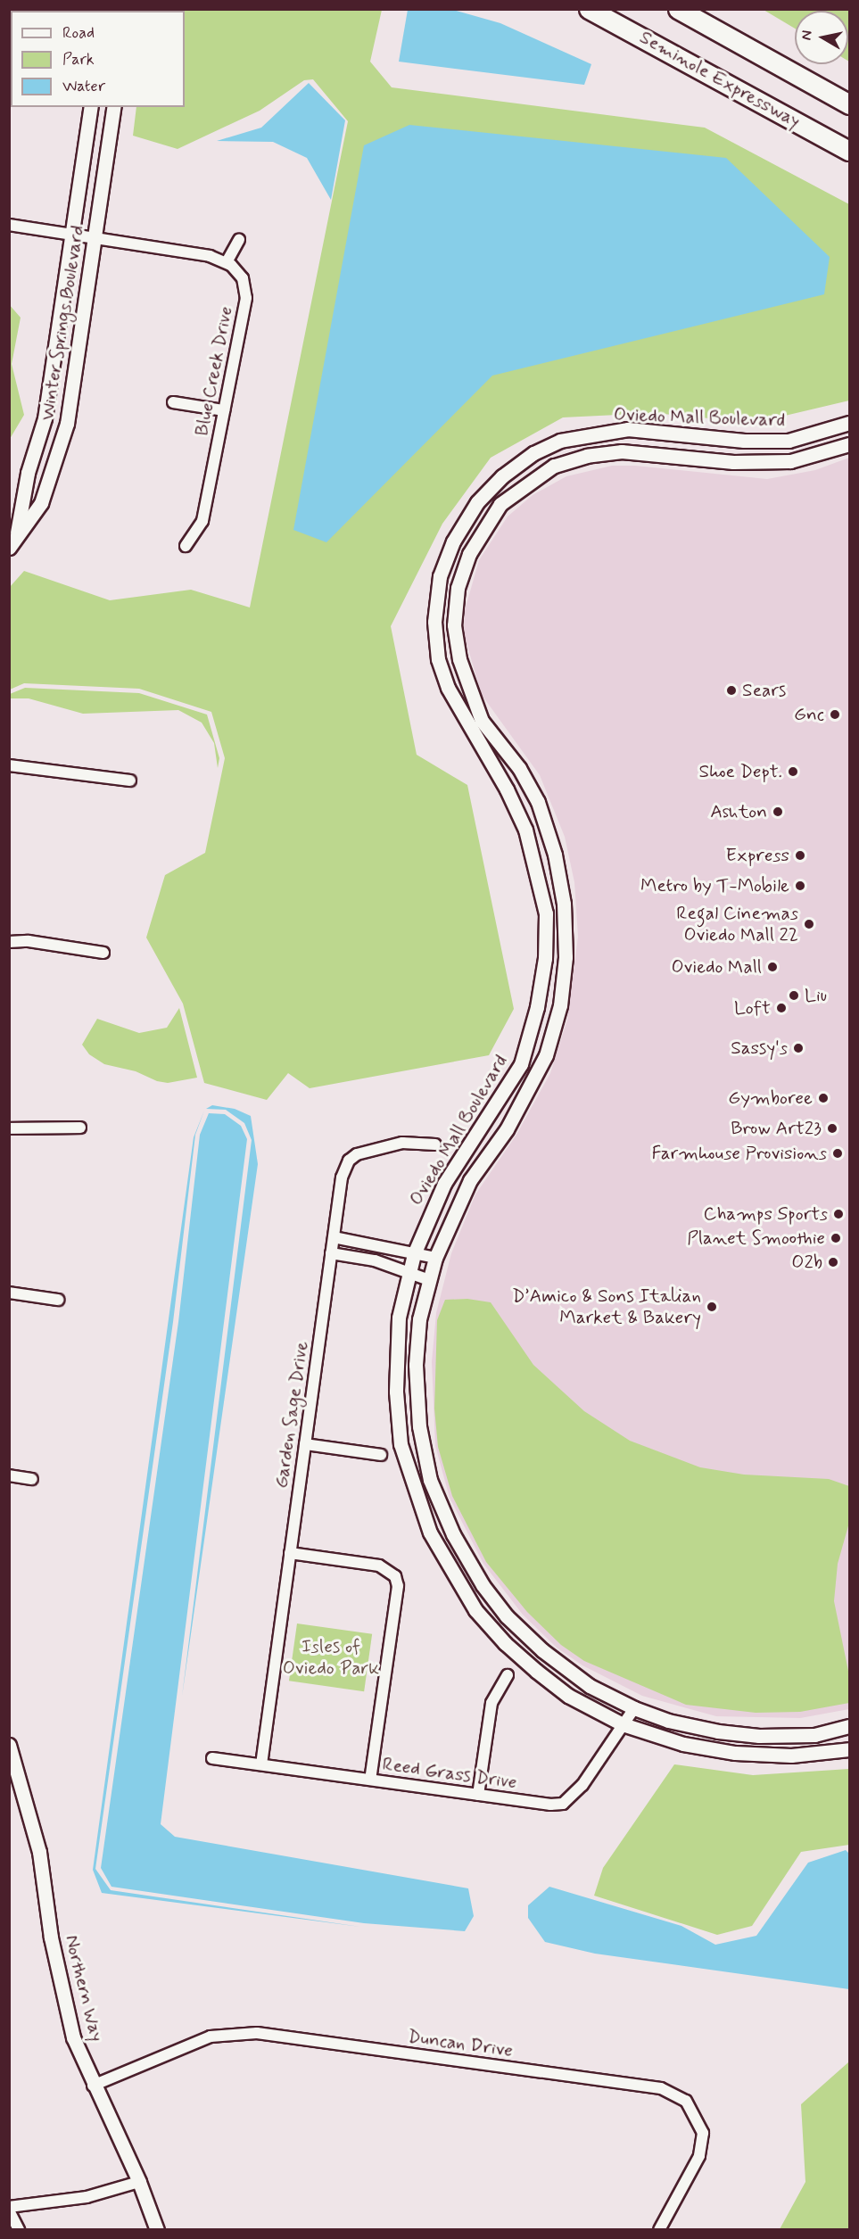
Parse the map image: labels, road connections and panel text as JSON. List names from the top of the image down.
{
  "streets": {
    "highway": ["Seminole Expressway"],
    "street": [
      "Winter Springs Boulevard",
      "Blue Creek Drive",
      "Oviedo Mall Boulevard",
      "Garden Sage Drive",
      "Reed Grass Drive",
      "Northern Way",
      "Duncan Drive"
    ]
  },
  "crossings": [
    ["Oviedo Mall Boulevard", "Reed Grass Drive"],
    ["Garden Sage Drive", "Reed Grass Drive"],
    ["Northern Way", "Duncan Drive"]
  ],
  "parks": ["Isles of Oviedo Park"],
  "places": [
    "Sears",
    "Gnc",
    "Shoe Dept.",
    "Ashton",
    "Express",
    "Metro by T-Mobile",
    "Regal Cinemas Oviedo Mall 22",
    "Oviedo Mall",
    "Liu",
    "Loft",
    "Sassy's",
    "Gymboree",
    "Brow Art23",
    "Farmhouse Provisions",
    "Champs Sports",
    "Planet Smoothie",
    "O2b",
    "D’Amico & Sons Italian Market & Bakery"
  ],
  "legend": ["Road", "Park", "Water"],
  "north": "left"
}
